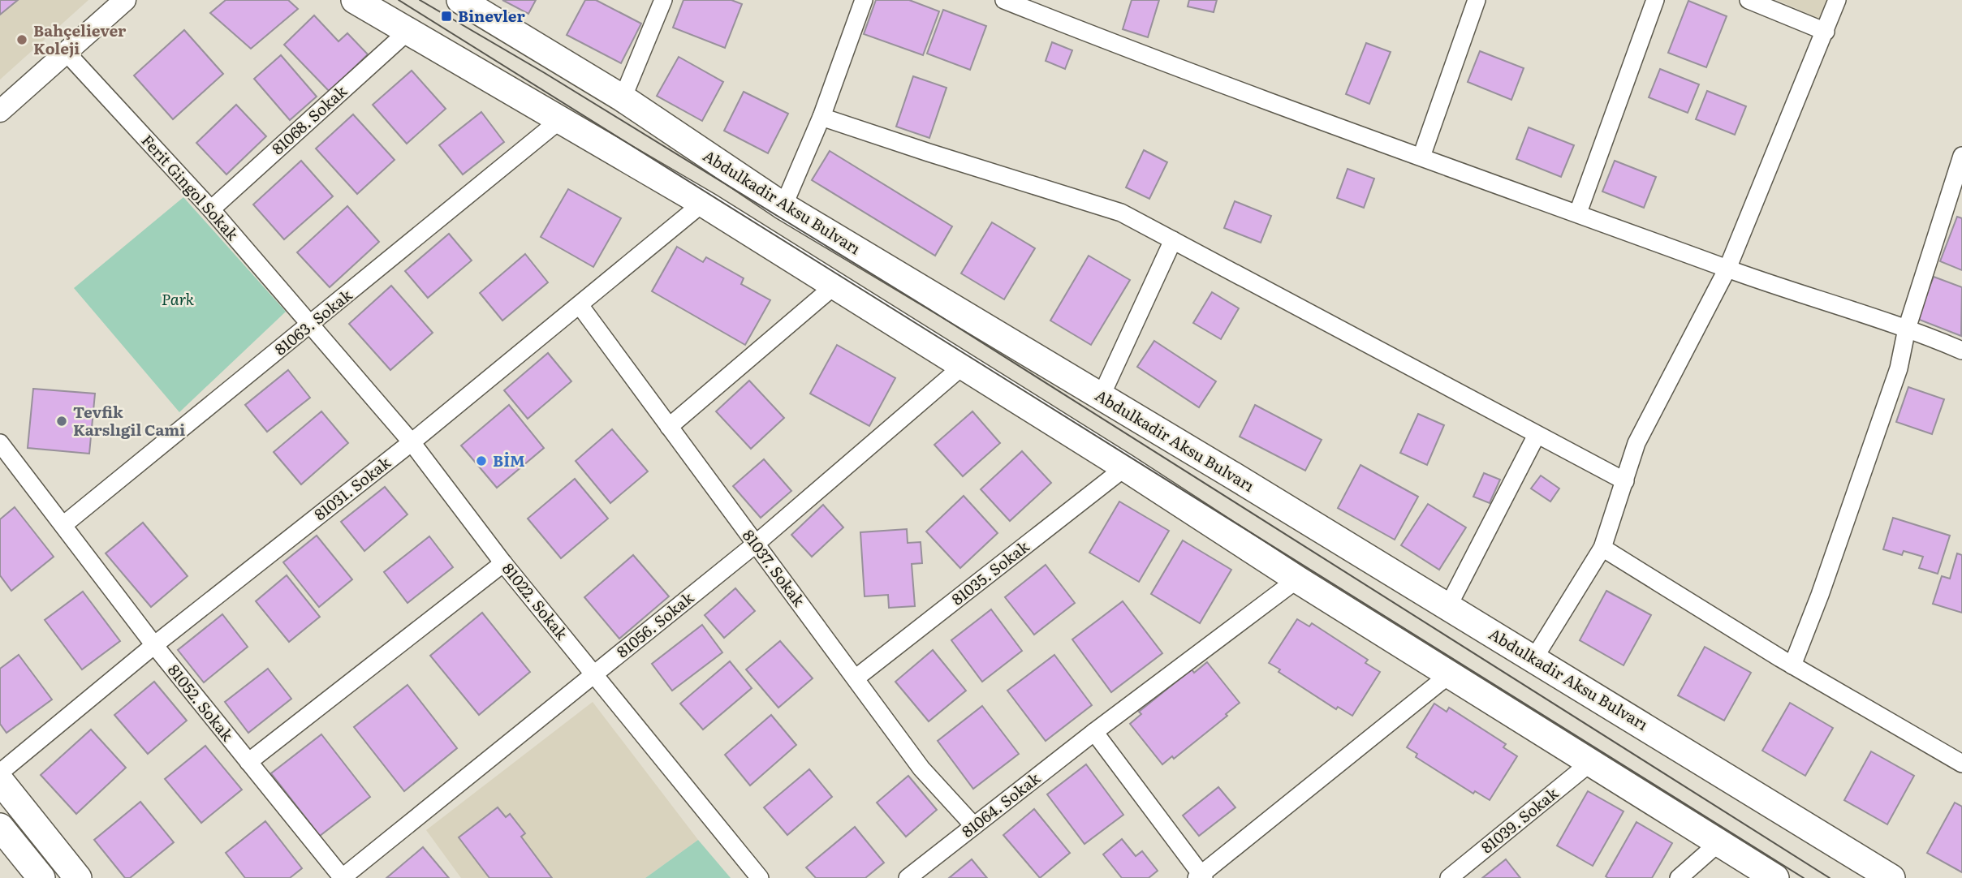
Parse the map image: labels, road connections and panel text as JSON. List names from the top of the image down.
{
  "streets": {
    "main road": ["Abdulkadir Aksu Bulvarı"],
    "street": [
      "81068. Sokak",
      "Ferit Gingol Sokak",
      "81063. Sokak",
      "81031. Sokak",
      "81037. Sokak",
      "81035. Sokak",
      "81022. Sokak",
      "81056. Sokak",
      "81052. Sokak",
      "81064. Sokak",
      "81039. Sokak"
    ]
  },
  "crossings": [
    ["81068. Sokak", "Ferit Gingol Sokak"],
    ["Ferit Gingol Sokak", "81063. Sokak"],
    ["Ferit Gingol Sokak", "81022. Sokak"],
    ["81063. Sokak", "81022. Sokak"],
    ["81063. Sokak", "81052. Sokak"],
    ["81031. Sokak", "81037. Sokak"],
    ["81031. Sokak", "81022. Sokak"],
    ["81031. Sokak", "81052. Sokak"],
    ["81037. Sokak", "81035. Sokak"],
    ["81037. Sokak", "81056. Sokak"],
    ["81037. Sokak", "81064. Sokak"],
    ["81022. Sokak", "81056. Sokak"],
    ["81056. Sokak", "81052. Sokak"]
  ],
  "parks": ["Park"],
  "places": {
    "transit": ["Binevler"],
    "other": ["Bahçeliever Koleji", "Tevfik Karslıgil Cami", "BİM"]
  }
}
